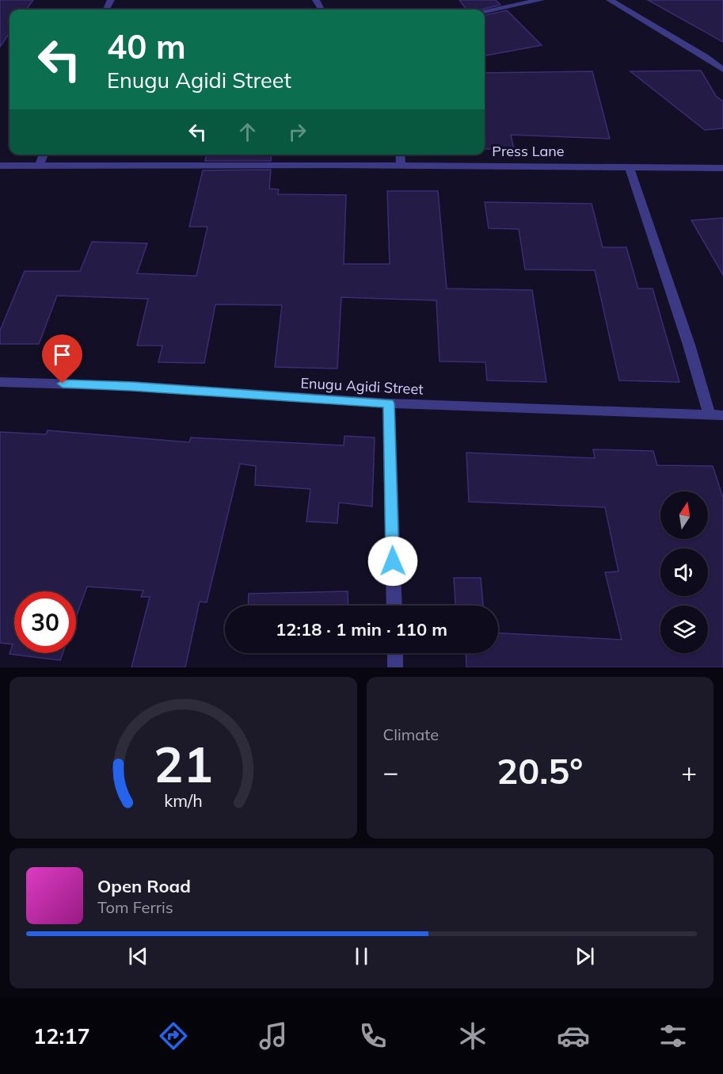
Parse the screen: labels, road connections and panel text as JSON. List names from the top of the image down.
{
  "streets": {
    "street": ["Press Lane", "Enugu Agidi Street"]
  },
  "north": "top",
  "page": {
    "turn": ["40 m", "Enugu Agidi Street"],
    "limit": "30",
    "trip": "12:18 · 1 min · 110 m",
    "tile": "Climate",
    "heat": ["−", "20.5°", "+"],
    "song": ["Open Road", "Tom Ferris"],
    "tabs": "12:17",
    "gauge": ["21", "km/h"]
  }
}
